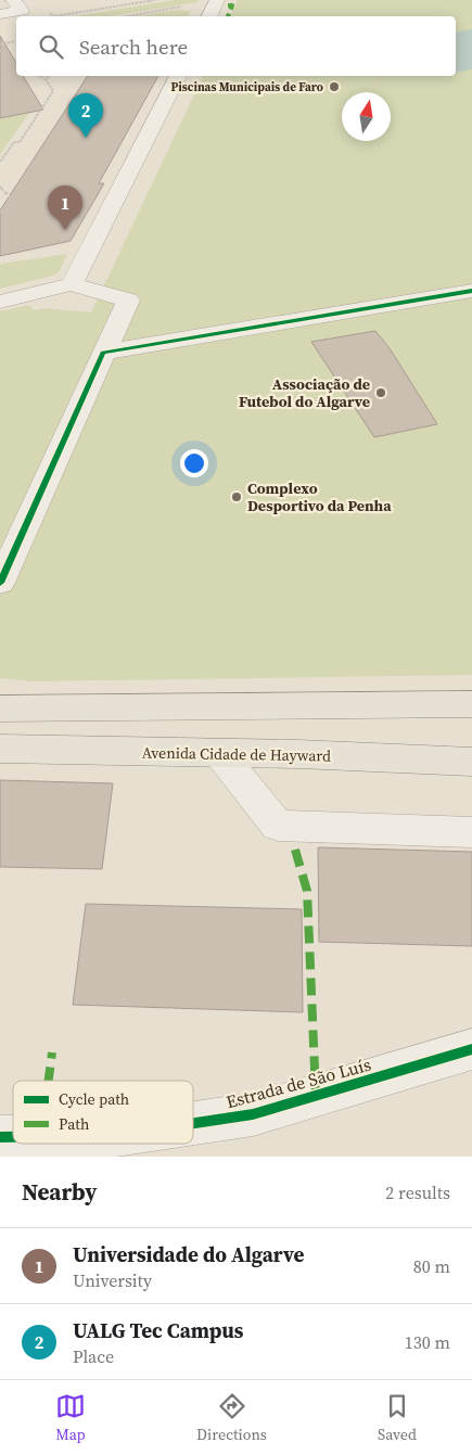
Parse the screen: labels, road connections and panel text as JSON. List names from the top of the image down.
{
  "streets": {
    "main road": ["Avenida Cidade de Hayward"],
    "street": ["Estrada de São Luís"]
  },
  "places": ["Piscinas Municipais de Faro", "Associação de Futebol do Algarve", "Complexo Desportivo da Penha"],
  "legend": ["Cycle path", "Path"],
  "north": "top",
  "page": {
    "search": "Search here",
    "pins": ["2", "1"],
    "heading": ["Nearby", "2 results"],
    "list": [
      {
        "mark": "1",
        "name": "Universidade do Algarve",
        "note": "University",
        "value": "80 m"
      },
      {
        "mark": "2",
        "name": "UALG Tec Campus",
        "note": "Place",
        "value": "130 m"
      }
    ],
    "nav": ["Map", "Directions", "Saved"]
  }
}
